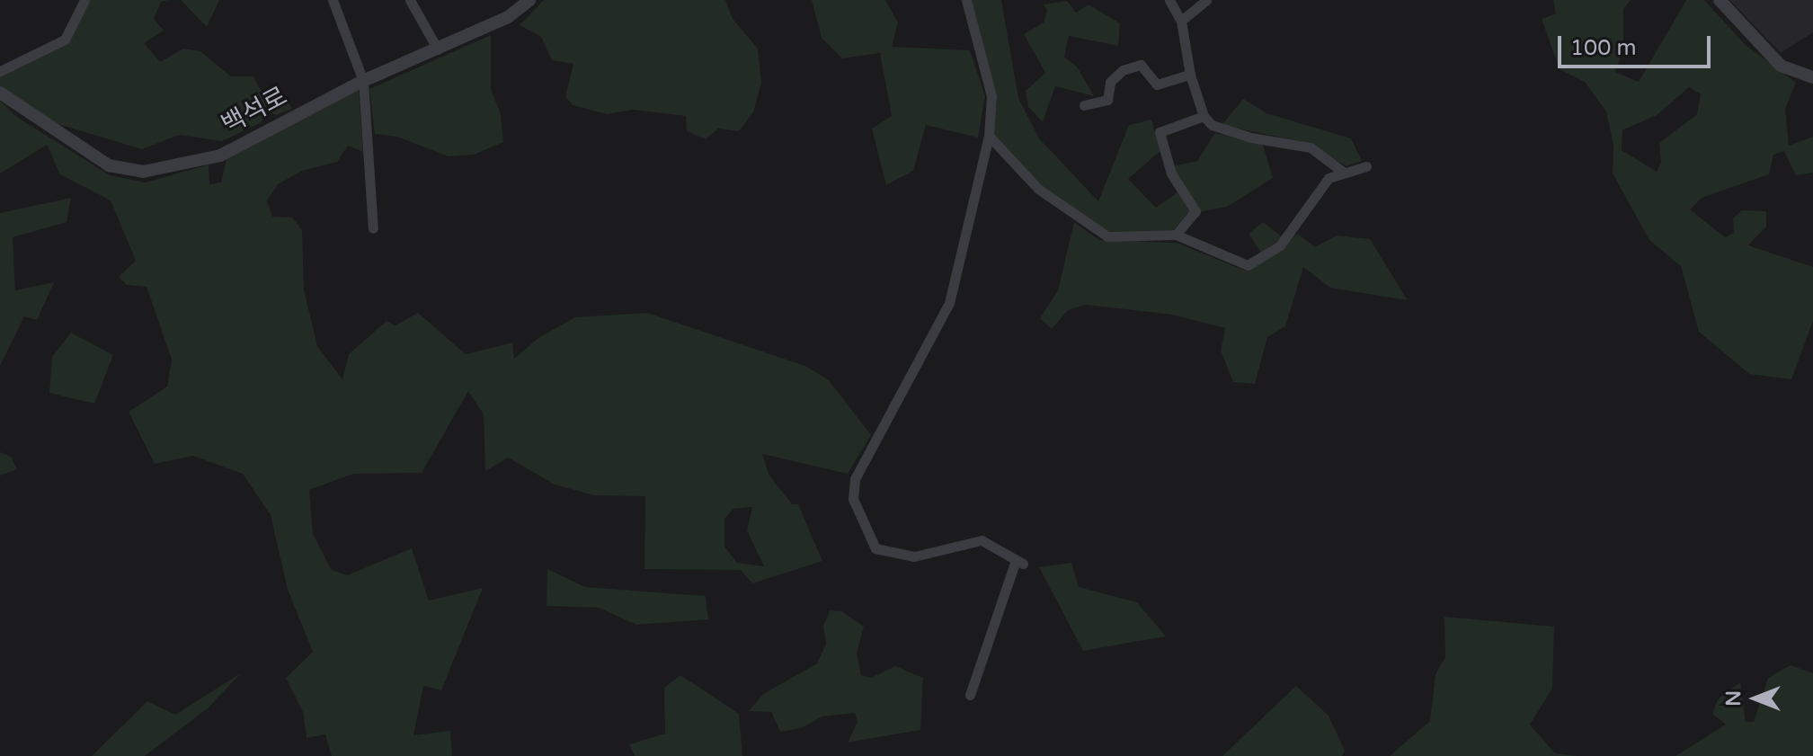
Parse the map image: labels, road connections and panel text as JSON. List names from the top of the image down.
{
  "streets": {
    "street": ["백석로"]
  },
  "scale_bar": "100 m",
  "north": "left"
}
